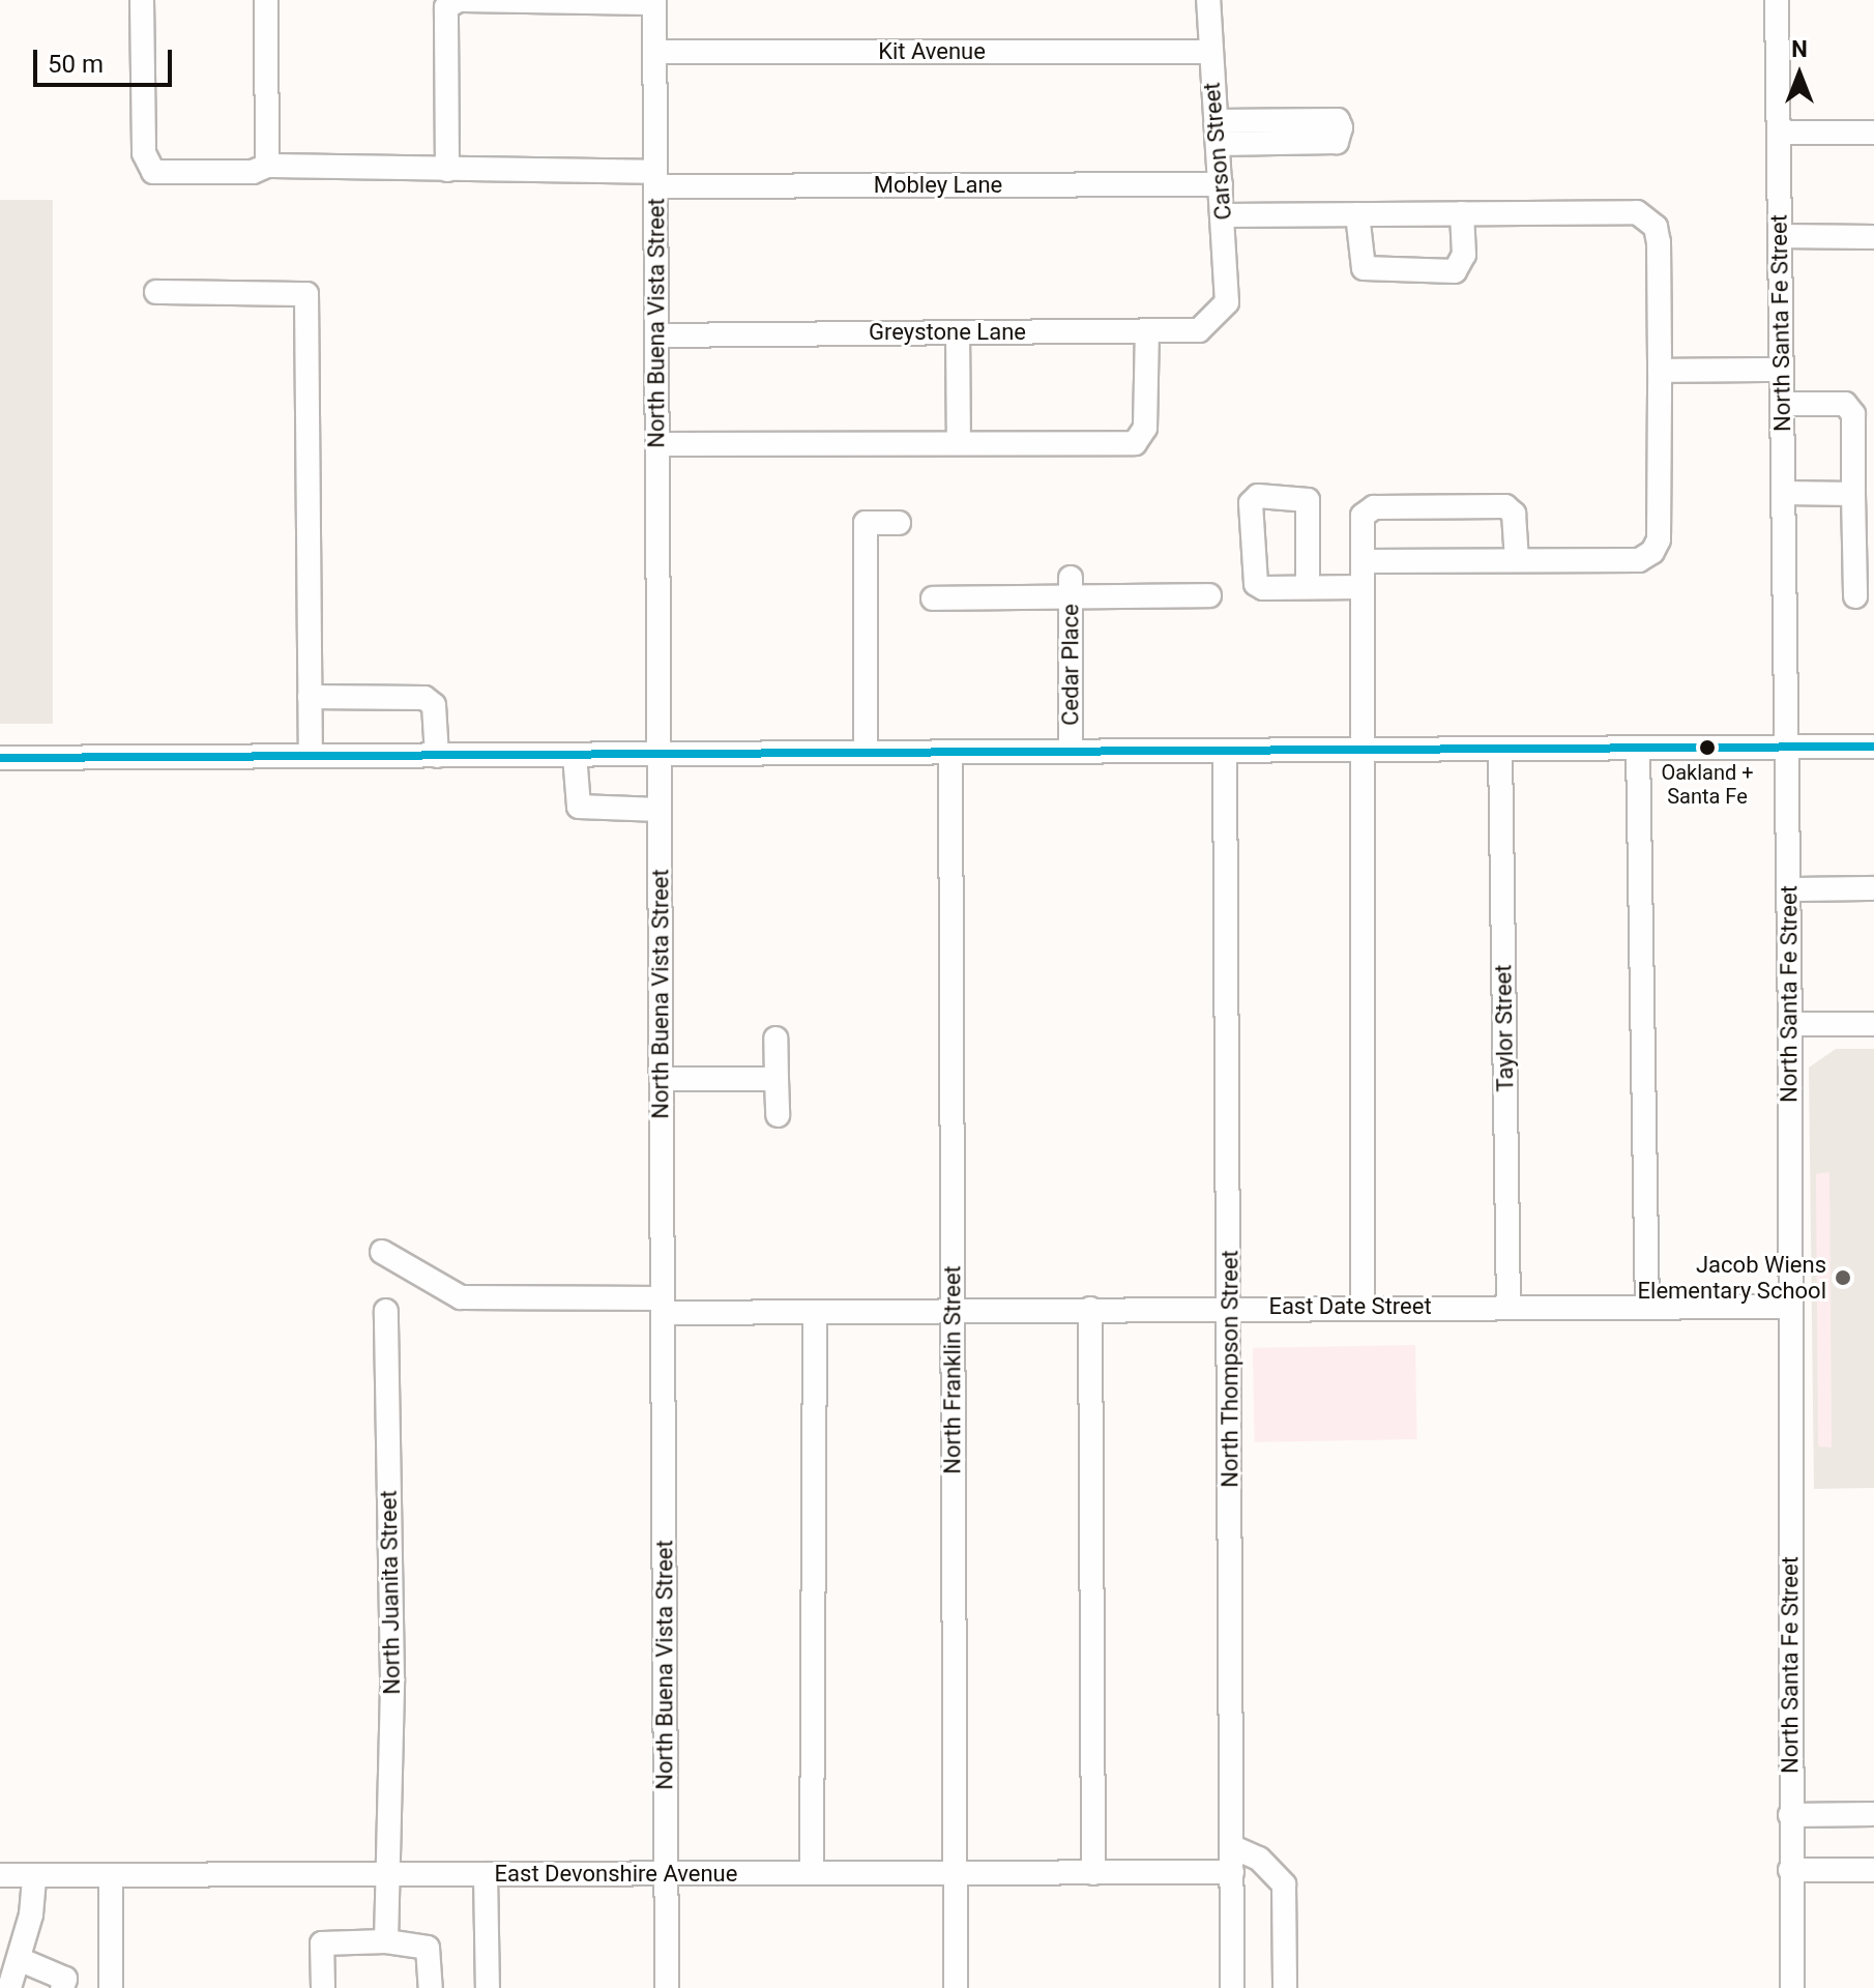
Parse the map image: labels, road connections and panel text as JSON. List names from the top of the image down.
{
  "streets": {
    "street": [
      "Kit Avenue",
      "Carson Street",
      "Mobley Lane",
      "North Buena Vista Street",
      "North Santa Fe Street",
      "Greystone Lane",
      "Cedar Place",
      "Taylor Street",
      "East Date Street",
      "North Thompson Street",
      "North Franklin Street",
      "North Juanita Street",
      "East Devonshire Avenue"
    ]
  },
  "crossings": [
    ["Kit Avenue", "Carson Street"],
    ["Kit Avenue", "North Buena Vista Street"],
    ["Carson Street", "Mobley Lane"],
    ["Carson Street", "Greystone Lane"],
    ["Mobley Lane", "North Buena Vista Street"],
    ["North Buena Vista Street", "Greystone Lane"],
    ["North Buena Vista Street", "East Date Street"],
    ["North Buena Vista Street", "East Devonshire Avenue"],
    ["North Santa Fe Street", "East Date Street"],
    ["Taylor Street", "East Date Street"],
    ["East Date Street", "North Thompson Street"],
    ["East Date Street", "North Franklin Street"],
    ["North Thompson Street", "East Devonshire Avenue"],
    ["North Franklin Street", "East Devonshire Avenue"],
    ["North Juanita Street", "East Devonshire Avenue"]
  ],
  "places": ["Oakland + Santa Fe", "Jacob Wiens Elementary School"],
  "scale_bar": "50 m",
  "north": "top"
}
